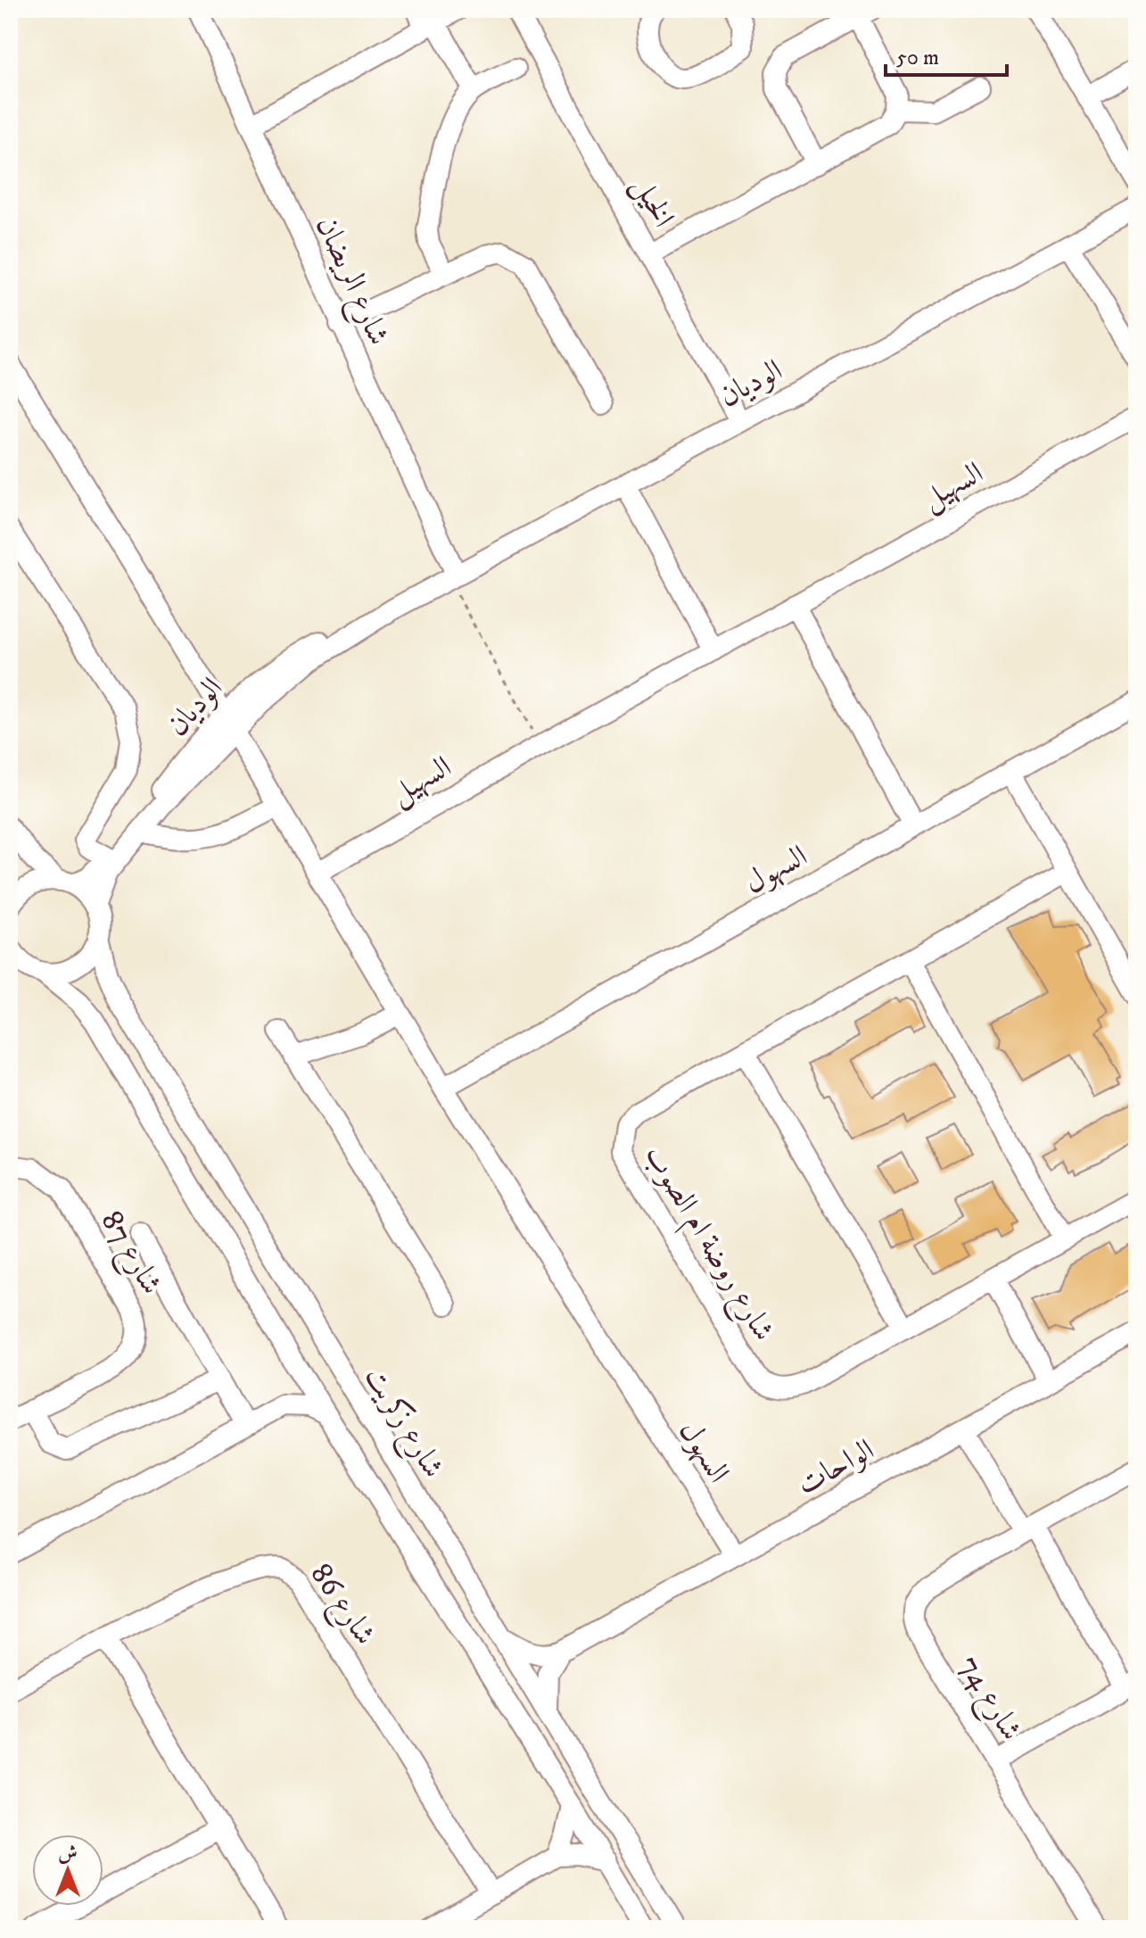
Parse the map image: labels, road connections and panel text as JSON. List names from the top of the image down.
{
  "streets": {
    "street": [
      "الخيل",
      "شارع الريضان",
      "الوديان",
      "السهيل",
      "السهول",
      "شارع روضة ام الصوب",
      "شارع 87",
      "شارع زكريت",
      "الواحات",
      "شارع 86",
      "شارع 74"
    ]
  },
  "crossings": [
    ["الخيل", "الوديان"],
    ["شارع الريضان", "الوديان"],
    ["الوديان", "شارع زكريت"],
    ["السهيل", "السهول"],
    ["السهول", "الواحات"]
  ],
  "scale_bar": "50 m",
  "north": "top"
}
